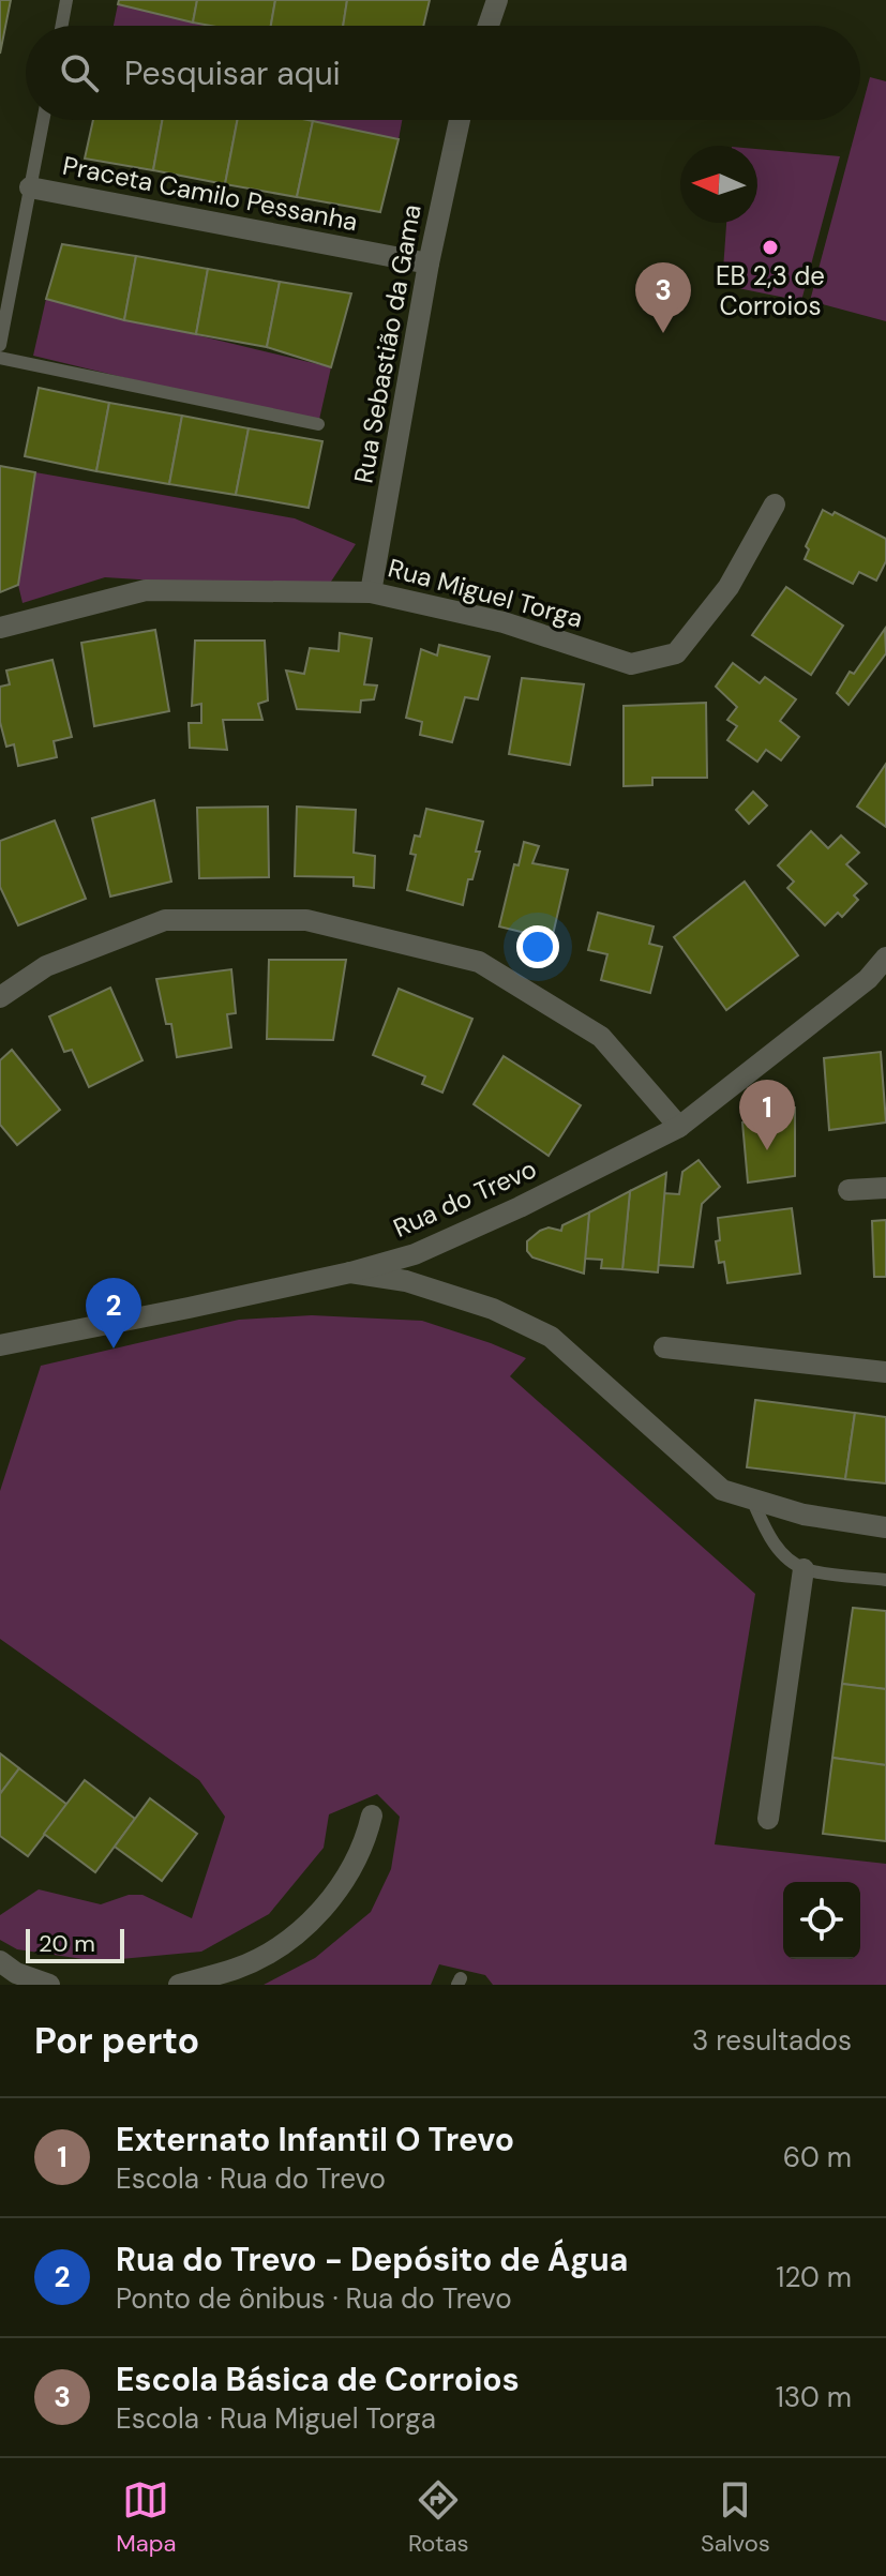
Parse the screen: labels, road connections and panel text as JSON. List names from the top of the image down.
{
  "streets": {
    "street": [
      "Praceta Camilo Pessanha",
      "Rua Sebastião da Gama",
      "Rua Miguel Torga",
      "Rua do Trevo"
    ]
  },
  "crossings": [
    ["Praceta Camilo Pessanha", "Rua Sebastião da Gama"],
    ["Rua Sebastião da Gama", "Rua Miguel Torga"]
  ],
  "places": ["EB 2,3 de Corroios"],
  "scale_bar": "20 m",
  "north": "left",
  "page": {
    "search": "Pesquisar aqui",
    "pins": ["3", "1", "2"],
    "scale": "20 m",
    "heading": ["Por perto", "3 resultados"],
    "list": [
      {
        "mark": "1",
        "name": "Externato Infantil O Trevo",
        "note": "Escola · Rua do Trevo",
        "value": "60 m"
      },
      {
        "mark": "2",
        "name": "Rua do Trevo - Depósito de Água",
        "note": "Ponto de ônibus · Rua do Trevo",
        "value": "120 m"
      },
      {
        "mark": "3",
        "name": "Escola Básica de Corroios",
        "note": "Escola · Rua Miguel Torga",
        "value": "130 m"
      }
    ],
    "nav": ["Mapa", "Rotas", "Salvos"]
  }
}
